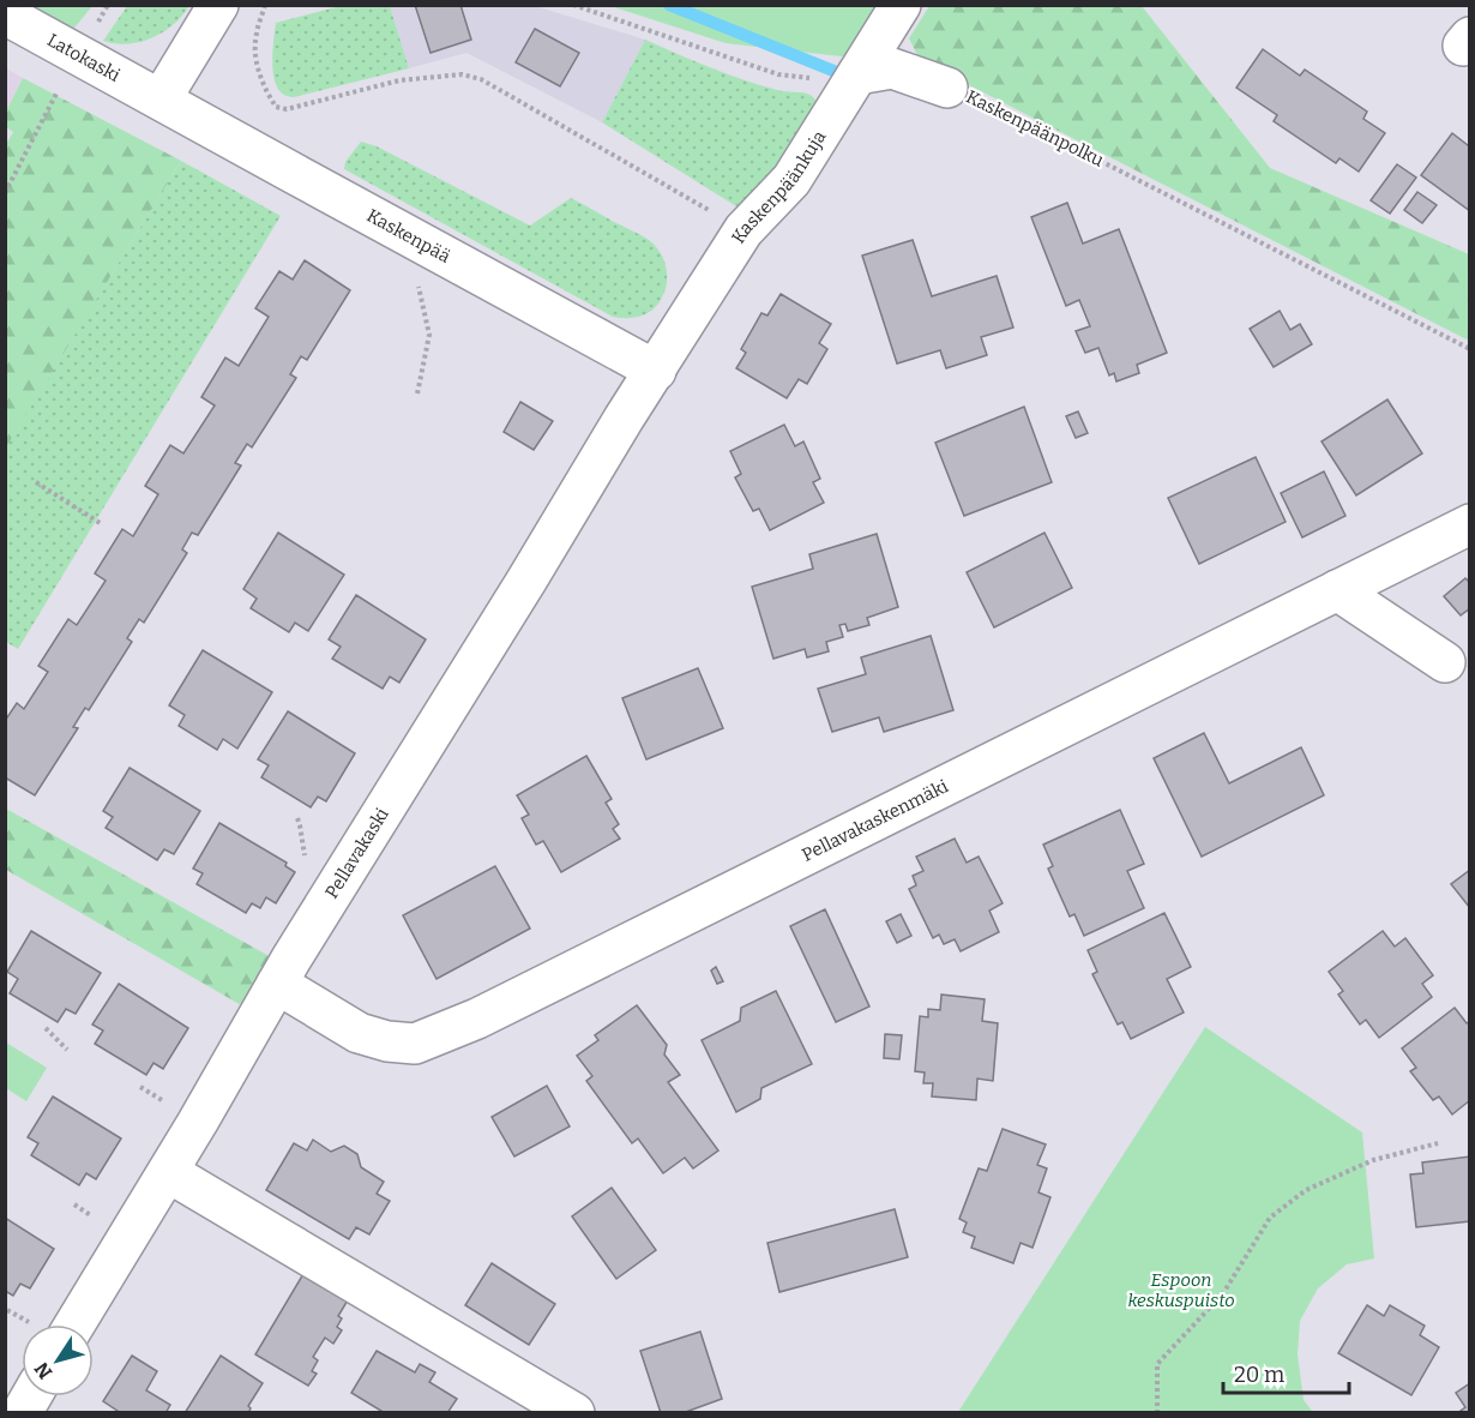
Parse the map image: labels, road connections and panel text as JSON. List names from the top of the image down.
{
  "streets": {
    "street": [
      "Latokaski",
      "Kaskenpäänpolku",
      "Kaskenpäänkuja",
      "Kaskenpää",
      "Pellavakaskenmäki",
      "Pellavakaski"
    ]
  },
  "crossings": [
    ["Latokaski", "Kaskenpää"],
    ["Kaskenpäänpolku", "Kaskenpäänkuja"],
    ["Kaskenpäänkuja", "Kaskenpää"],
    ["Kaskenpäänkuja", "Pellavakaski"],
    ["Kaskenpää", "Pellavakaski"],
    ["Pellavakaskenmäki", "Pellavakaski"]
  ],
  "parks": ["Espoon keskuspuisto"],
  "scale_bar": "20 m",
  "north": "bottom left"
}
